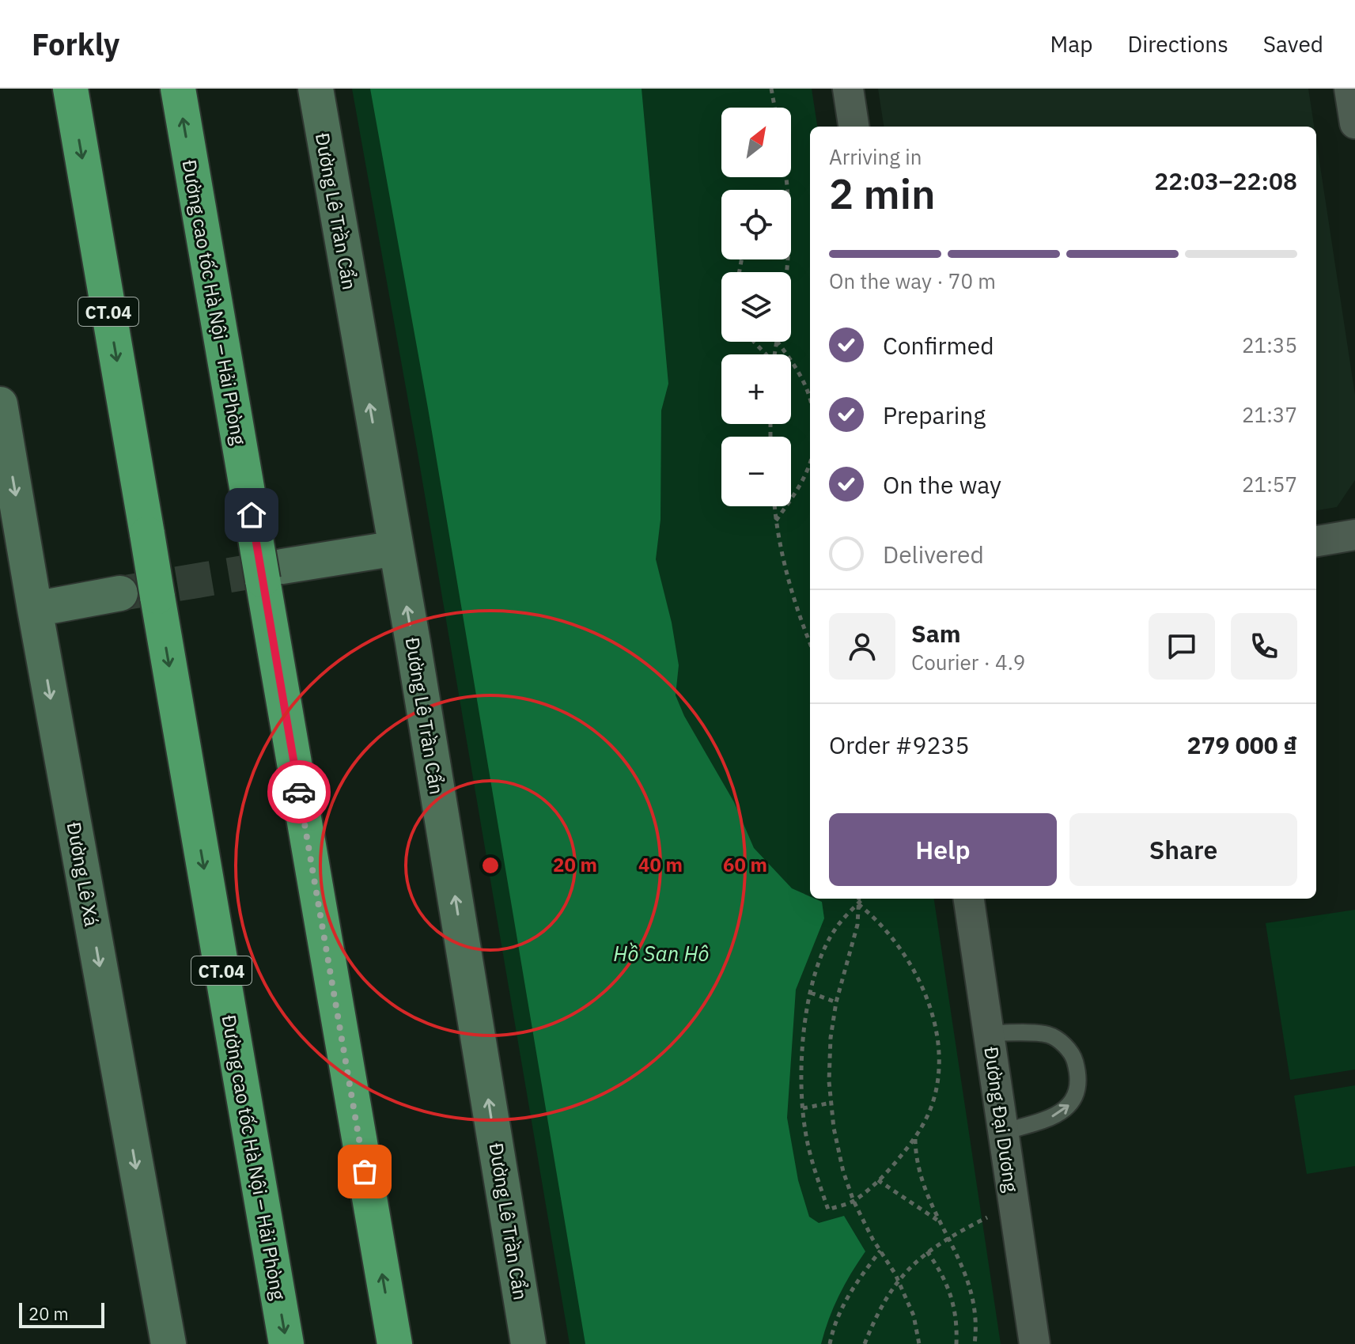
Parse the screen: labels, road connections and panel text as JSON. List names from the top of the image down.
{
  "streets": {
    "highway": ["Đường cao tốc Hà Nội – Hải Phòng", "CT.04"],
    "main road": ["Đường Lê Trần Cẩn", "Đường Lê Xá"],
    "street": ["Đường Đại Dương"]
  },
  "one_way": ["Đường Lê Trần Cẩn", "Đường Lê Xá"],
  "water": ["Hồ San Hô"],
  "scale_bar": "20 m",
  "north": "top right",
  "page": {
    "header": "Forkly",
    "nav": ["Map", "Directions", "Saved"],
    "map_buttons": ["+", "−"],
    "heading": ["2 min", "Arriving in", "22:03–22:08"],
    "panel": [
      "Sam",
      "Courier · 4.9",
      "Order #9235",
      "279 000 ₫"
    ],
    "bar": "On the way · 70 m",
    "list": [
      ["Confirmed", "21:35"],
      ["Preparing", "21:37"],
      ["On the way", "21:57"],
      "Delivered"
    ],
    "buttons": ["Help", "Share"],
    "scale": "20 m"
  },
  "rings": ["20 m", "40 m", "60 m"]
}
